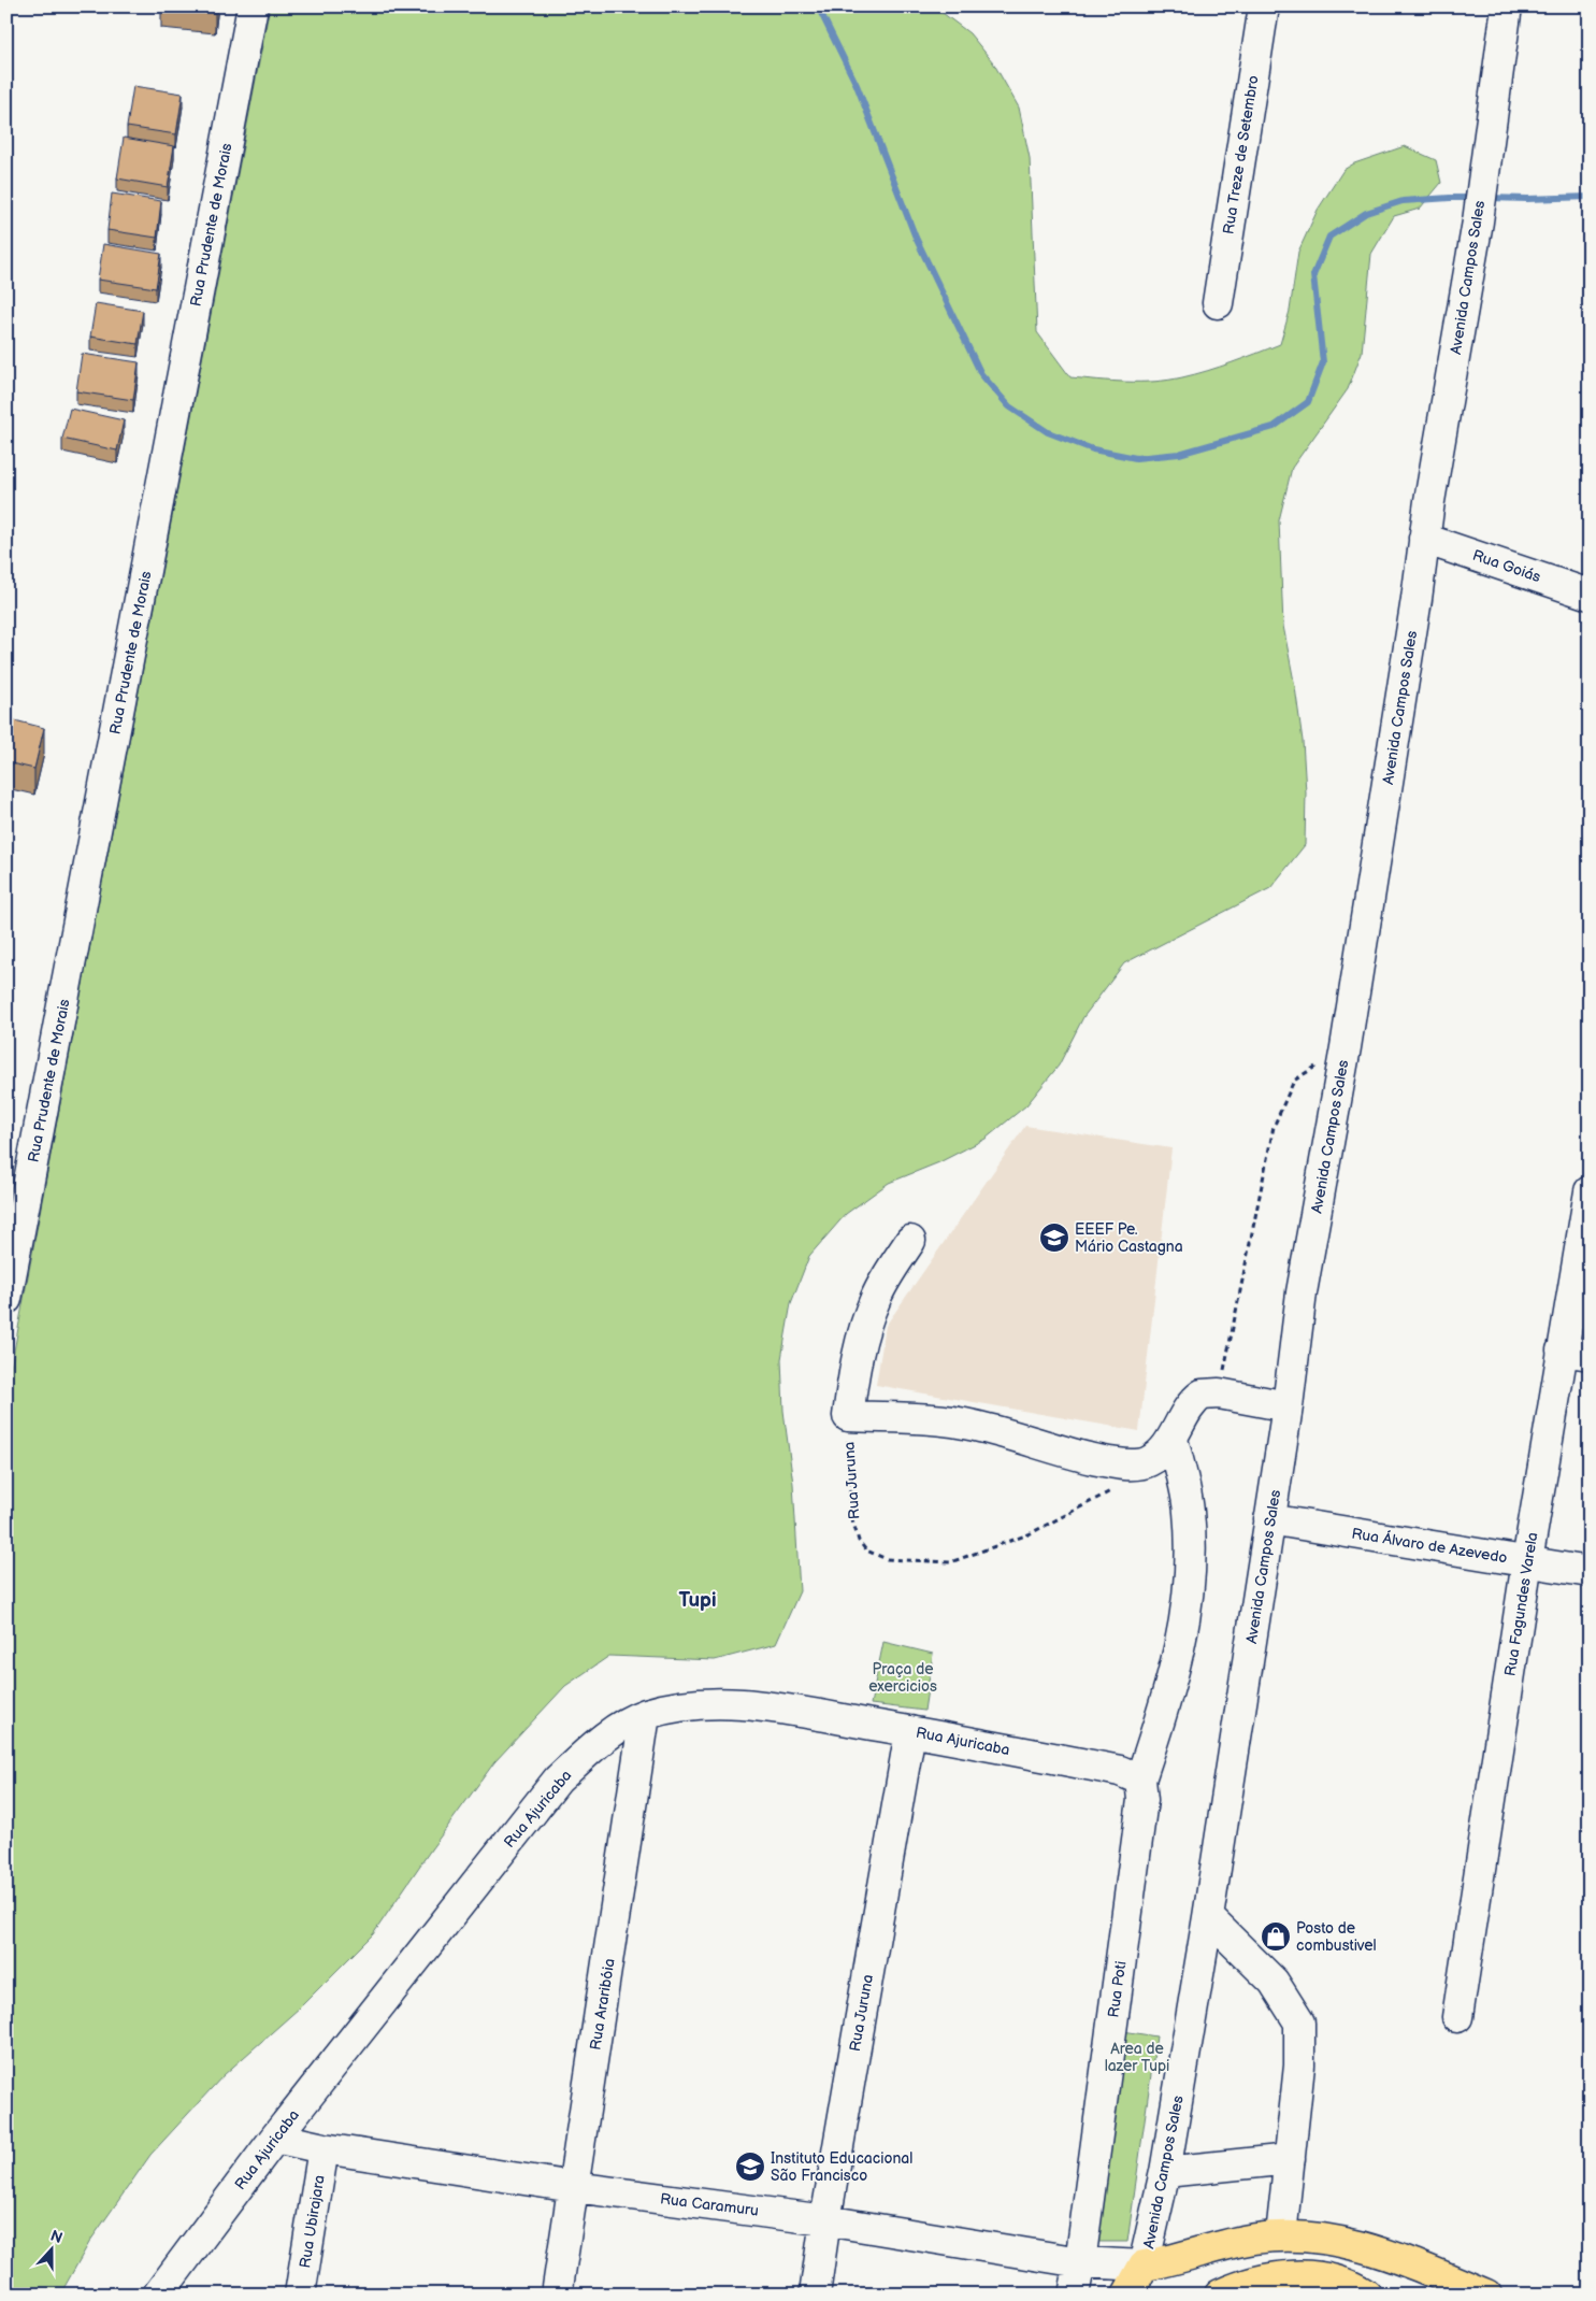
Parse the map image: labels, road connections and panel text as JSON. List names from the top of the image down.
{
  "streets": {
    "street": [
      "Rua Treze de Setembro",
      "Rua Prudente de Morais",
      "Avenida Campos Sales",
      "Rua Goiás",
      "Rua Juruna",
      "Rua Álvaro de Azevedo",
      "Rua Fagundes Varela",
      "Rua Ajuricaba",
      "Rua Poti",
      "Rua Araribóia",
      "Rua Caramuru",
      "Rua Ubirajara"
    ]
  },
  "crossings": [
    ["Avenida Campos Sales", "Rua Goiás"],
    ["Avenida Campos Sales", "Rua Álvaro de Azevedo"],
    ["Avenida Campos Sales", "Rua Caramuru"],
    ["Rua Juruna", "Rua Ajuricaba"],
    ["Rua Juruna", "Rua Caramuru"],
    ["Rua Álvaro de Azevedo", "Rua Fagundes Varela"],
    ["Rua Ajuricaba", "Rua Poti"],
    ["Rua Ajuricaba", "Rua Araribóia"],
    ["Rua Ajuricaba", "Rua Caramuru"],
    ["Rua Poti", "Rua Caramuru"],
    ["Rua Araribóia", "Rua Caramuru"],
    ["Rua Caramuru", "Rua Ubirajara"]
  ],
  "districts": ["Tupi"],
  "parks": ["Praça de exercicios", "Area de lazer Tupi"],
  "places": {
    "school or university": ["EEEF Pe. Mário Castagna", "Instituto Educacional São Francisco"],
    "shop": ["Posto de combustivel"]
  },
  "north": "top"
}
